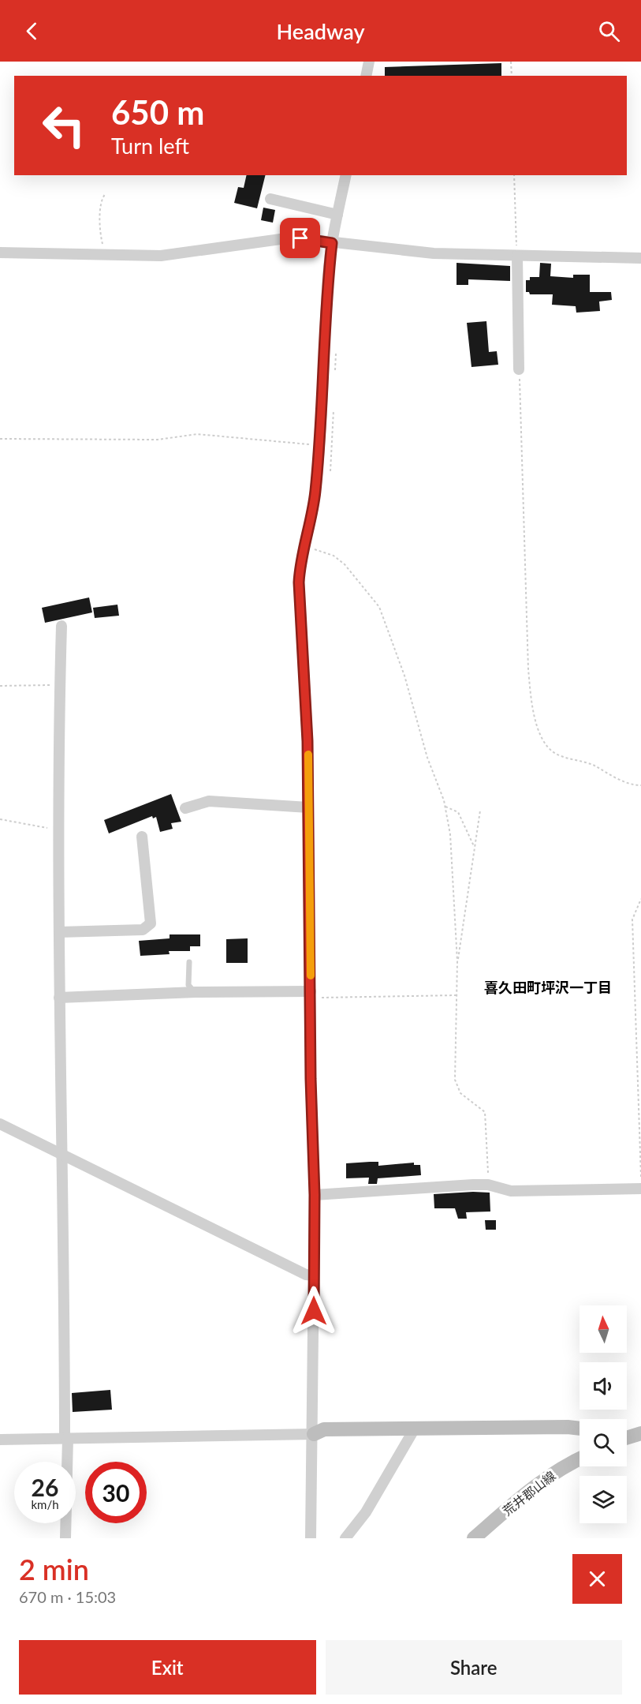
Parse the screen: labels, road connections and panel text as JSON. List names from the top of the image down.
{
  "streets": {
    "street": ["荒井郡山線"]
  },
  "districts": ["喜久田町坪沢一丁目"],
  "north": "top",
  "page": {
    "header": "Headway",
    "turn": ["650 m", "Turn left"],
    "speed": "26 km/h",
    "limit": "30",
    "heading": ["2 min", "670 m · 15:03"],
    "buttons": ["Exit", "Share"]
  }
}
